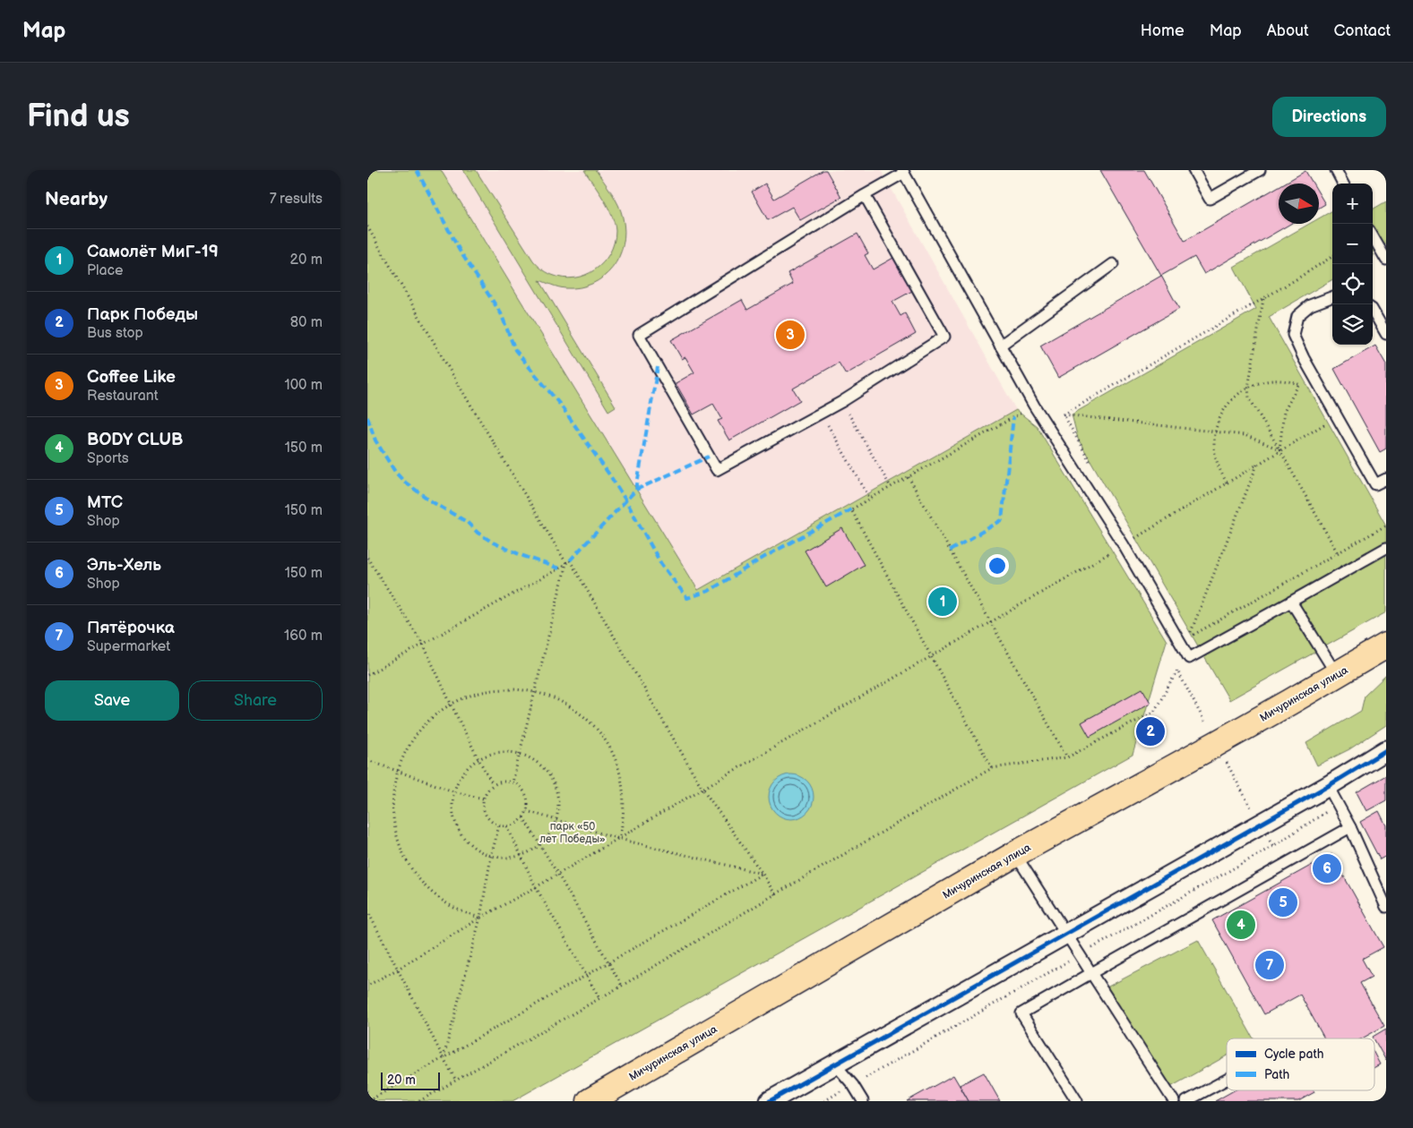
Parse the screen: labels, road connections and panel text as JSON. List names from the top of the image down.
{
  "streets": {
    "main road": ["Мичуринская улица"]
  },
  "parks": ["парк «50 лет Победы»"],
  "legend": ["Cycle path", "Path"],
  "scale_bar": "20 m",
  "north": "right",
  "page": {
    "header": "Map",
    "nav": [
      "Home",
      "Map",
      "About",
      "Contact"
    ],
    "buttons": [
      "Directions",
      ["Save", "Share"]
    ],
    "title": "Find us",
    "heading": ["Nearby", "7 results"],
    "map_buttons": ["+", "−"],
    "list": [
      {
        "mark": "1",
        "name": "Самолёт МиГ-19",
        "note": "Place",
        "value": "20 m"
      },
      {
        "mark": "2",
        "name": "Парк Победы",
        "note": "Bus stop",
        "value": "80 m"
      },
      {
        "mark": "3",
        "name": "Coffee Like",
        "note": "Restaurant",
        "value": "100 m"
      },
      {
        "mark": "4",
        "name": "BODY CLUB",
        "note": "Sports",
        "value": "150 m"
      },
      {
        "mark": "5",
        "name": "МТС",
        "note": "Shop",
        "value": "150 m"
      },
      {
        "mark": "6",
        "name": "Эль-Хель",
        "note": "Shop",
        "value": "150 m"
      },
      {
        "mark": "7",
        "name": "Пятёрочка",
        "note": "Supermarket",
        "value": "160 m"
      }
    ],
    "pins": [
      "3",
      "1",
      "2",
      "6",
      "5",
      "4",
      "7"
    ],
    "scale": "20 m"
  }
}
